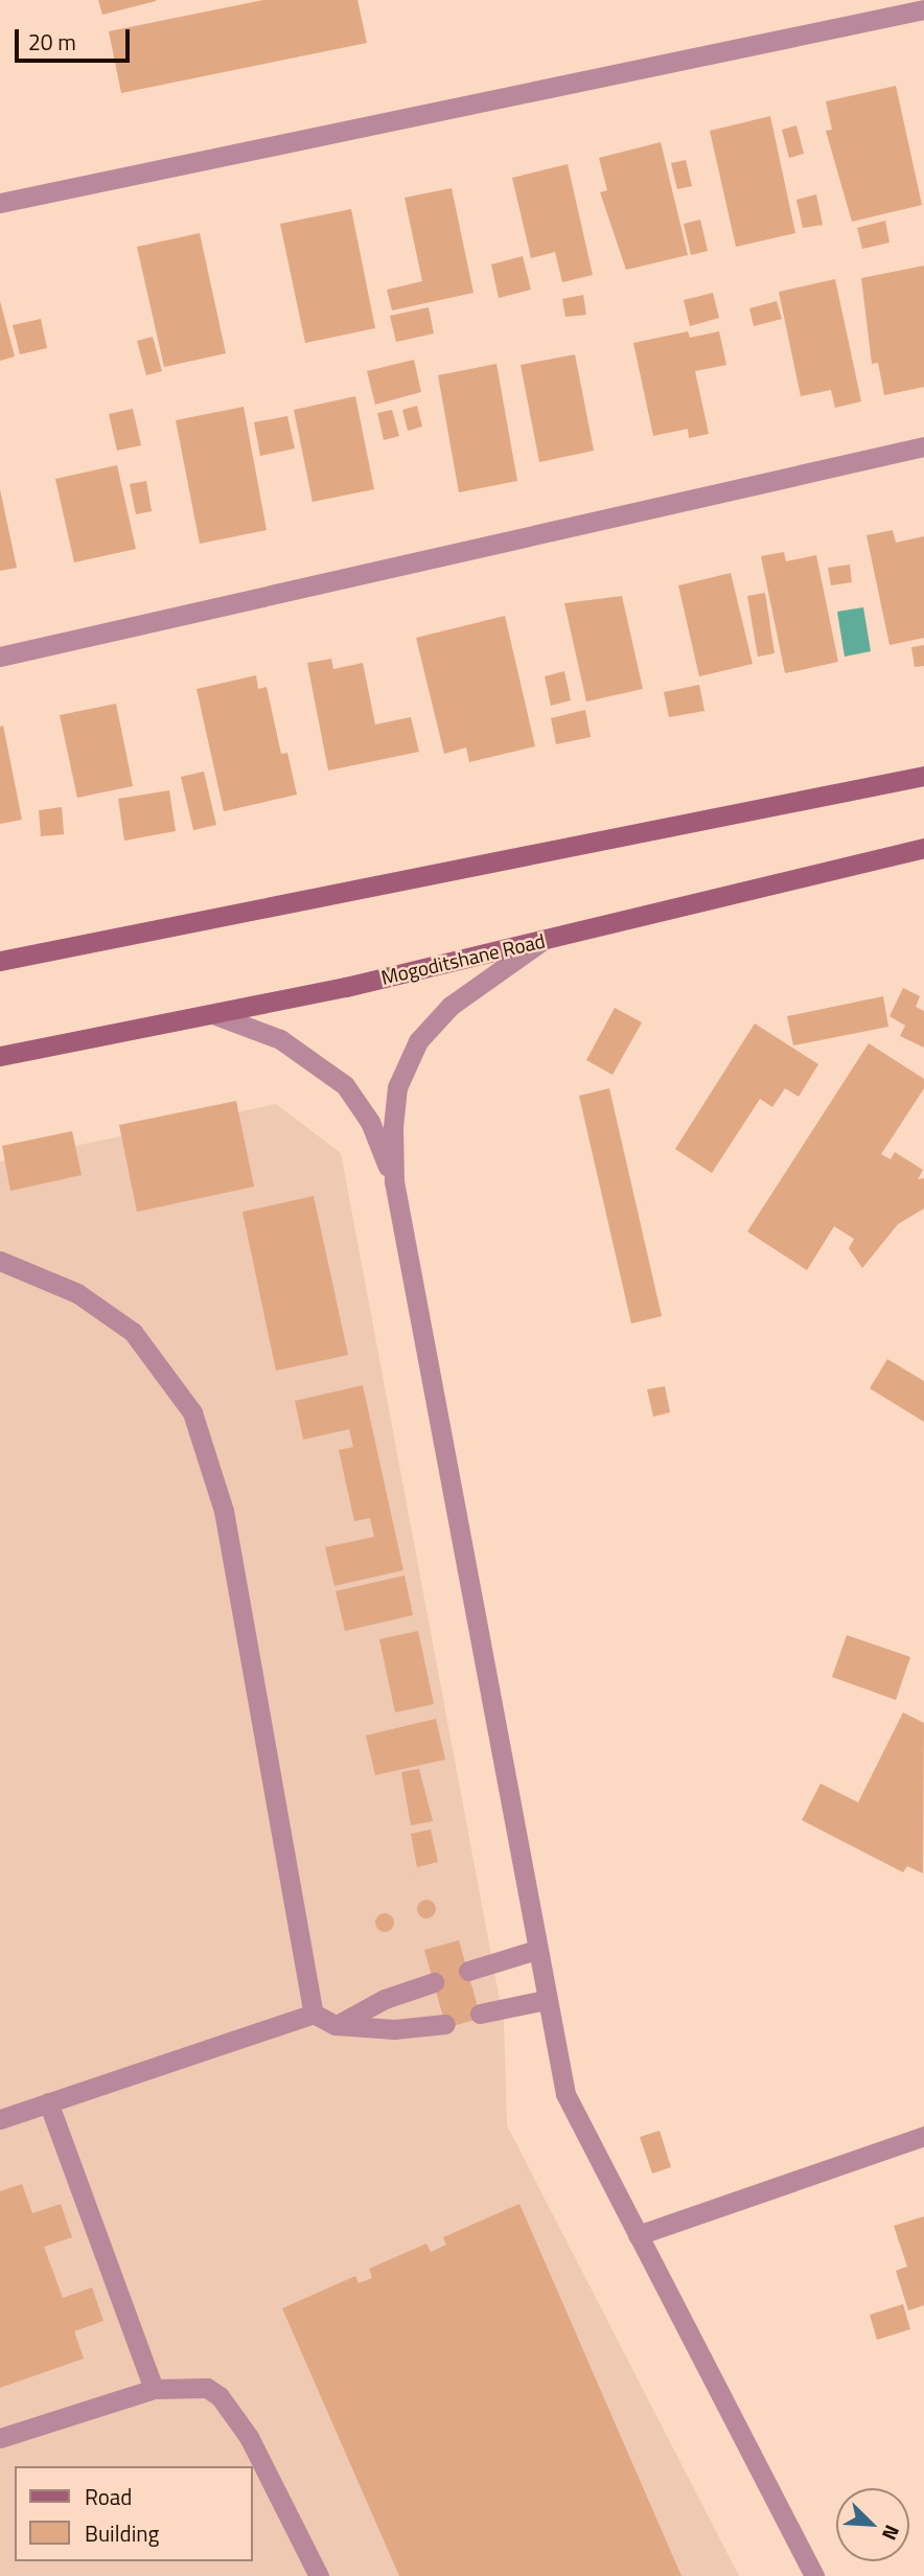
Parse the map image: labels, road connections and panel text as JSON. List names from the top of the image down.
{
  "streets": {
    "main road": ["Mogoditshane Road"]
  },
  "legend": ["Road", "Building"],
  "scale_bar": "20 m",
  "north": "bottom right"
}
